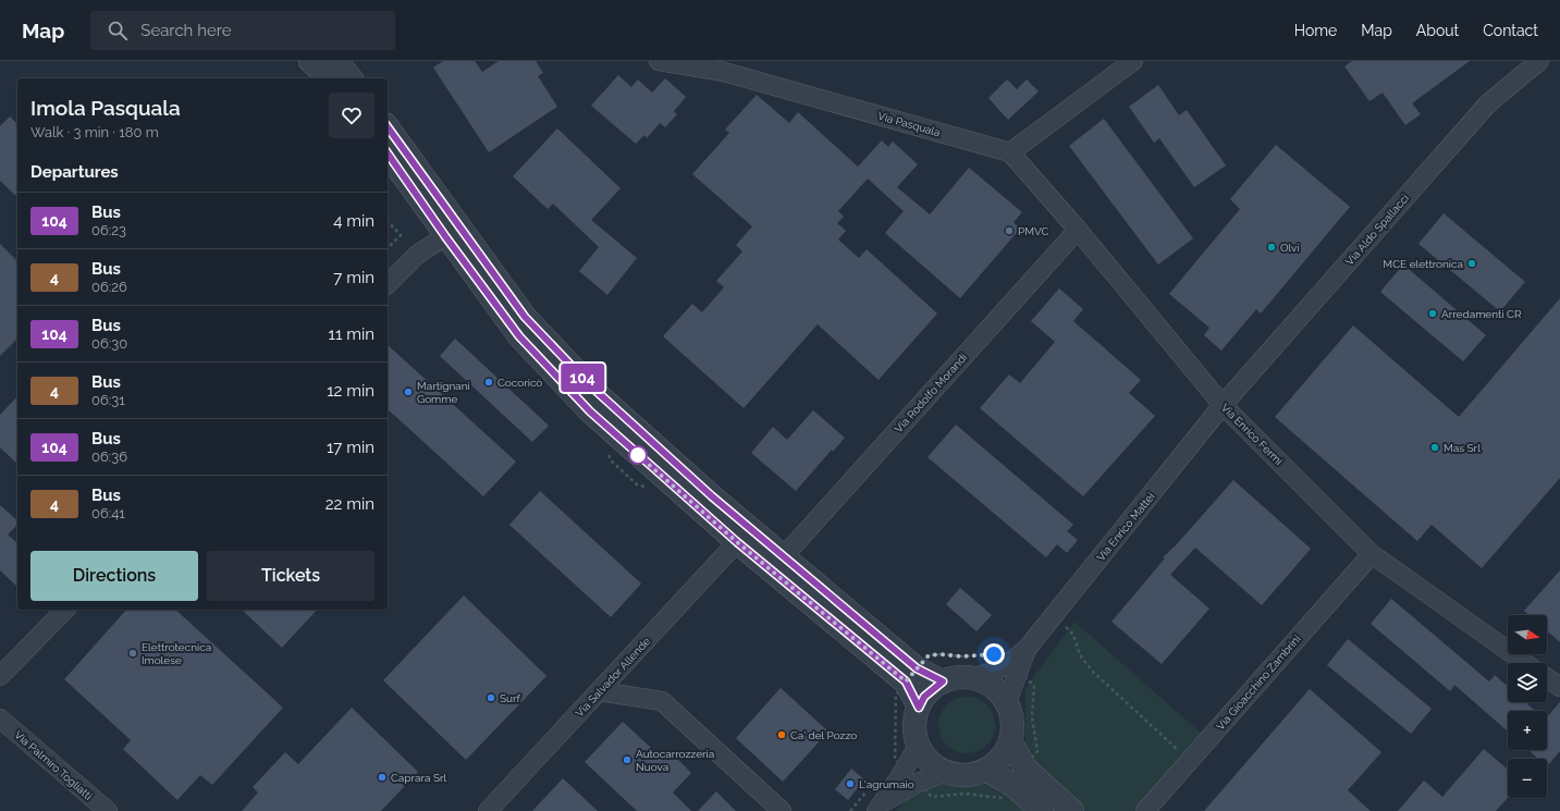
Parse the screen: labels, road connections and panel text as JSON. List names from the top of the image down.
{
  "streets": {
    "street": [
      "Via Pasquala",
      "Via Aldo Spallacci",
      "Via Rodolfo Morandi",
      "Via Enrico Fermi",
      "Via Enrico Mattei",
      "Via Salvador Allende",
      "Via Gioacchino Zambrini",
      "Via Palmiro Togliatti"
    ]
  },
  "crossings": [
    ["Via Pasquala", "Via Enrico Fermi"],
    ["Via Aldo Spallacci", "Via Enrico Fermi"],
    ["Via Aldo Spallacci", "Via Enrico Mattei"],
    ["Via Rodolfo Morandi", "Via Enrico Fermi"],
    ["Via Enrico Fermi", "Via Enrico Mattei"],
    ["Via Enrico Fermi", "Via Gioacchino Zambrini"]
  ],
  "places": [
    "PMVC",
    "Olvi",
    "MCE elettronica",
    "Arredamenti CR",
    "Cocoricò",
    "Martignani Gomme",
    "Mas Srl",
    "Elettrotecnica Imolese",
    "Surf",
    "Ca' del Pozzo",
    "Autocarrozzeria Nuova",
    "Caprara Srl",
    "L'agrumaio"
  ],
  "lines": ["bus line 104"],
  "north": "right",
  "page": {
    "header": "Map",
    "search": "Search here",
    "nav": [
      "Home",
      "Map",
      "About",
      "Contact"
    ],
    "on_map": "104",
    "heading": [
      ["Imola Pasquala", "Walk · 3 min · 180 m"],
      "Departures"
    ],
    "list": [
      {
        "mark": "104",
        "name": "Bus",
        "note": "06:23",
        "value": "4 min"
      },
      {
        "mark": "4",
        "name": "Bus",
        "note": "06:26",
        "value": "7 min"
      },
      {
        "mark": "104",
        "name": "Bus",
        "note": "06:30",
        "value": "11 min"
      },
      {
        "mark": "4",
        "name": "Bus",
        "note": "06:31",
        "value": "12 min"
      },
      {
        "mark": "104",
        "name": "Bus",
        "note": "06:36",
        "value": "17 min"
      },
      {
        "mark": "4",
        "name": "Bus",
        "note": "06:41",
        "value": "22 min"
      }
    ],
    "buttons": ["Directions", "Tickets"],
    "map_buttons": ["+", "−"]
  }
}
